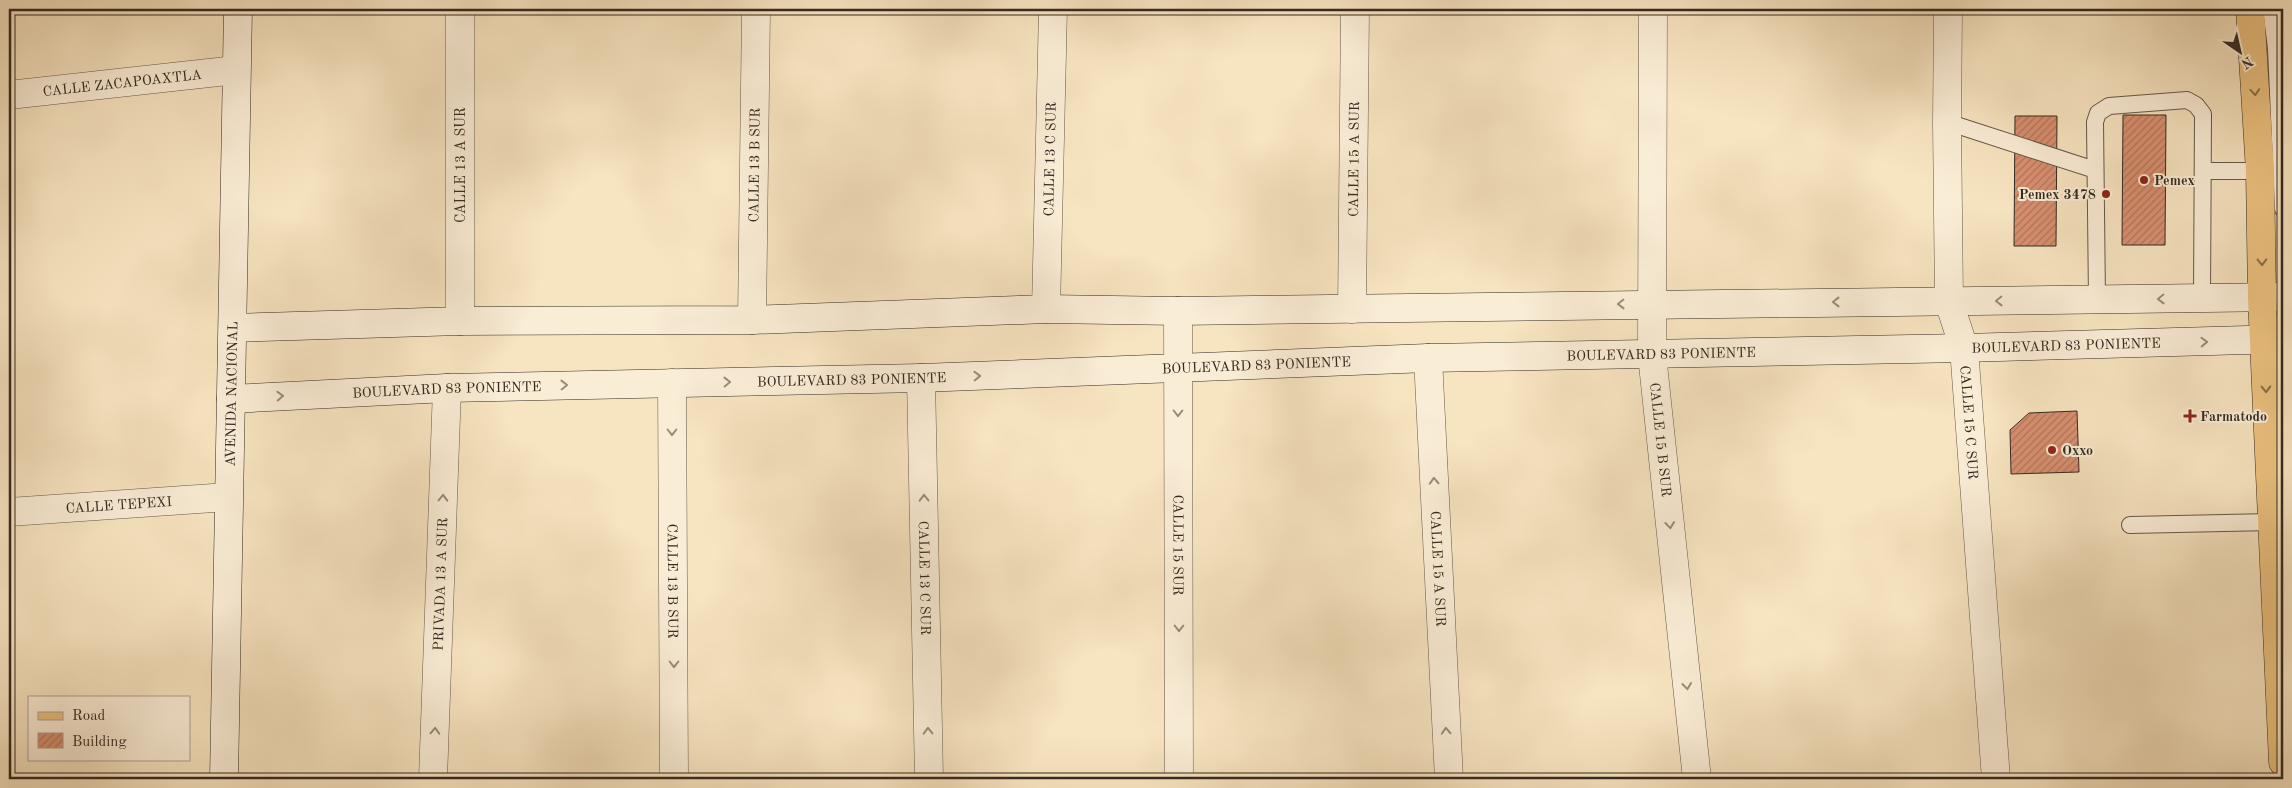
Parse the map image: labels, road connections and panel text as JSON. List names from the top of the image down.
{
  "streets": {
    "street": [
      "CALLE ZACAPOAXTLA",
      "CALLE 13 C SUR",
      "CALLE 15 A SUR",
      "CALLE 13 B SUR",
      "CALLE 13 A SUR",
      "BOULEVARD 83 PONIENTE",
      "AVENIDA NACIONAL",
      "CALLE 15 C SUR",
      "CALLE 15 B SUR",
      "CALLE TEPEXI",
      "CALLE 15 SUR",
      "PRIVADA 13 A SUR"
    ]
  },
  "crossings": [
    ["CALLE ZACAPOAXTLA", "AVENIDA NACIONAL"],
    ["CALLE 13 C SUR", "BOULEVARD 83 PONIENTE"],
    ["CALLE 15 A SUR", "BOULEVARD 83 PONIENTE"],
    ["CALLE 13 B SUR", "BOULEVARD 83 PONIENTE"],
    ["BOULEVARD 83 PONIENTE", "AVENIDA NACIONAL"],
    ["BOULEVARD 83 PONIENTE", "CALLE 15 C SUR"],
    ["BOULEVARD 83 PONIENTE", "CALLE 15 B SUR"],
    ["BOULEVARD 83 PONIENTE", "CALLE 15 SUR"],
    ["BOULEVARD 83 PONIENTE", "PRIVADA 13 A SUR"],
    ["AVENIDA NACIONAL", "CALLE TEPEXI"]
  ],
  "one_way": [
    "CALLE 13 C SUR",
    "CALLE 15 A SUR",
    "CALLE 13 B SUR",
    "CALLE 15 B SUR",
    "CALLE 15 SUR",
    "PRIVADA 13 A SUR"
  ],
  "places": {
    "other": ["Pemex", "Pemex 3478", "Oxxo"],
    "health": ["Farmatodo"]
  },
  "legend": ["Road", "Building"],
  "north": "bottom right"
}
